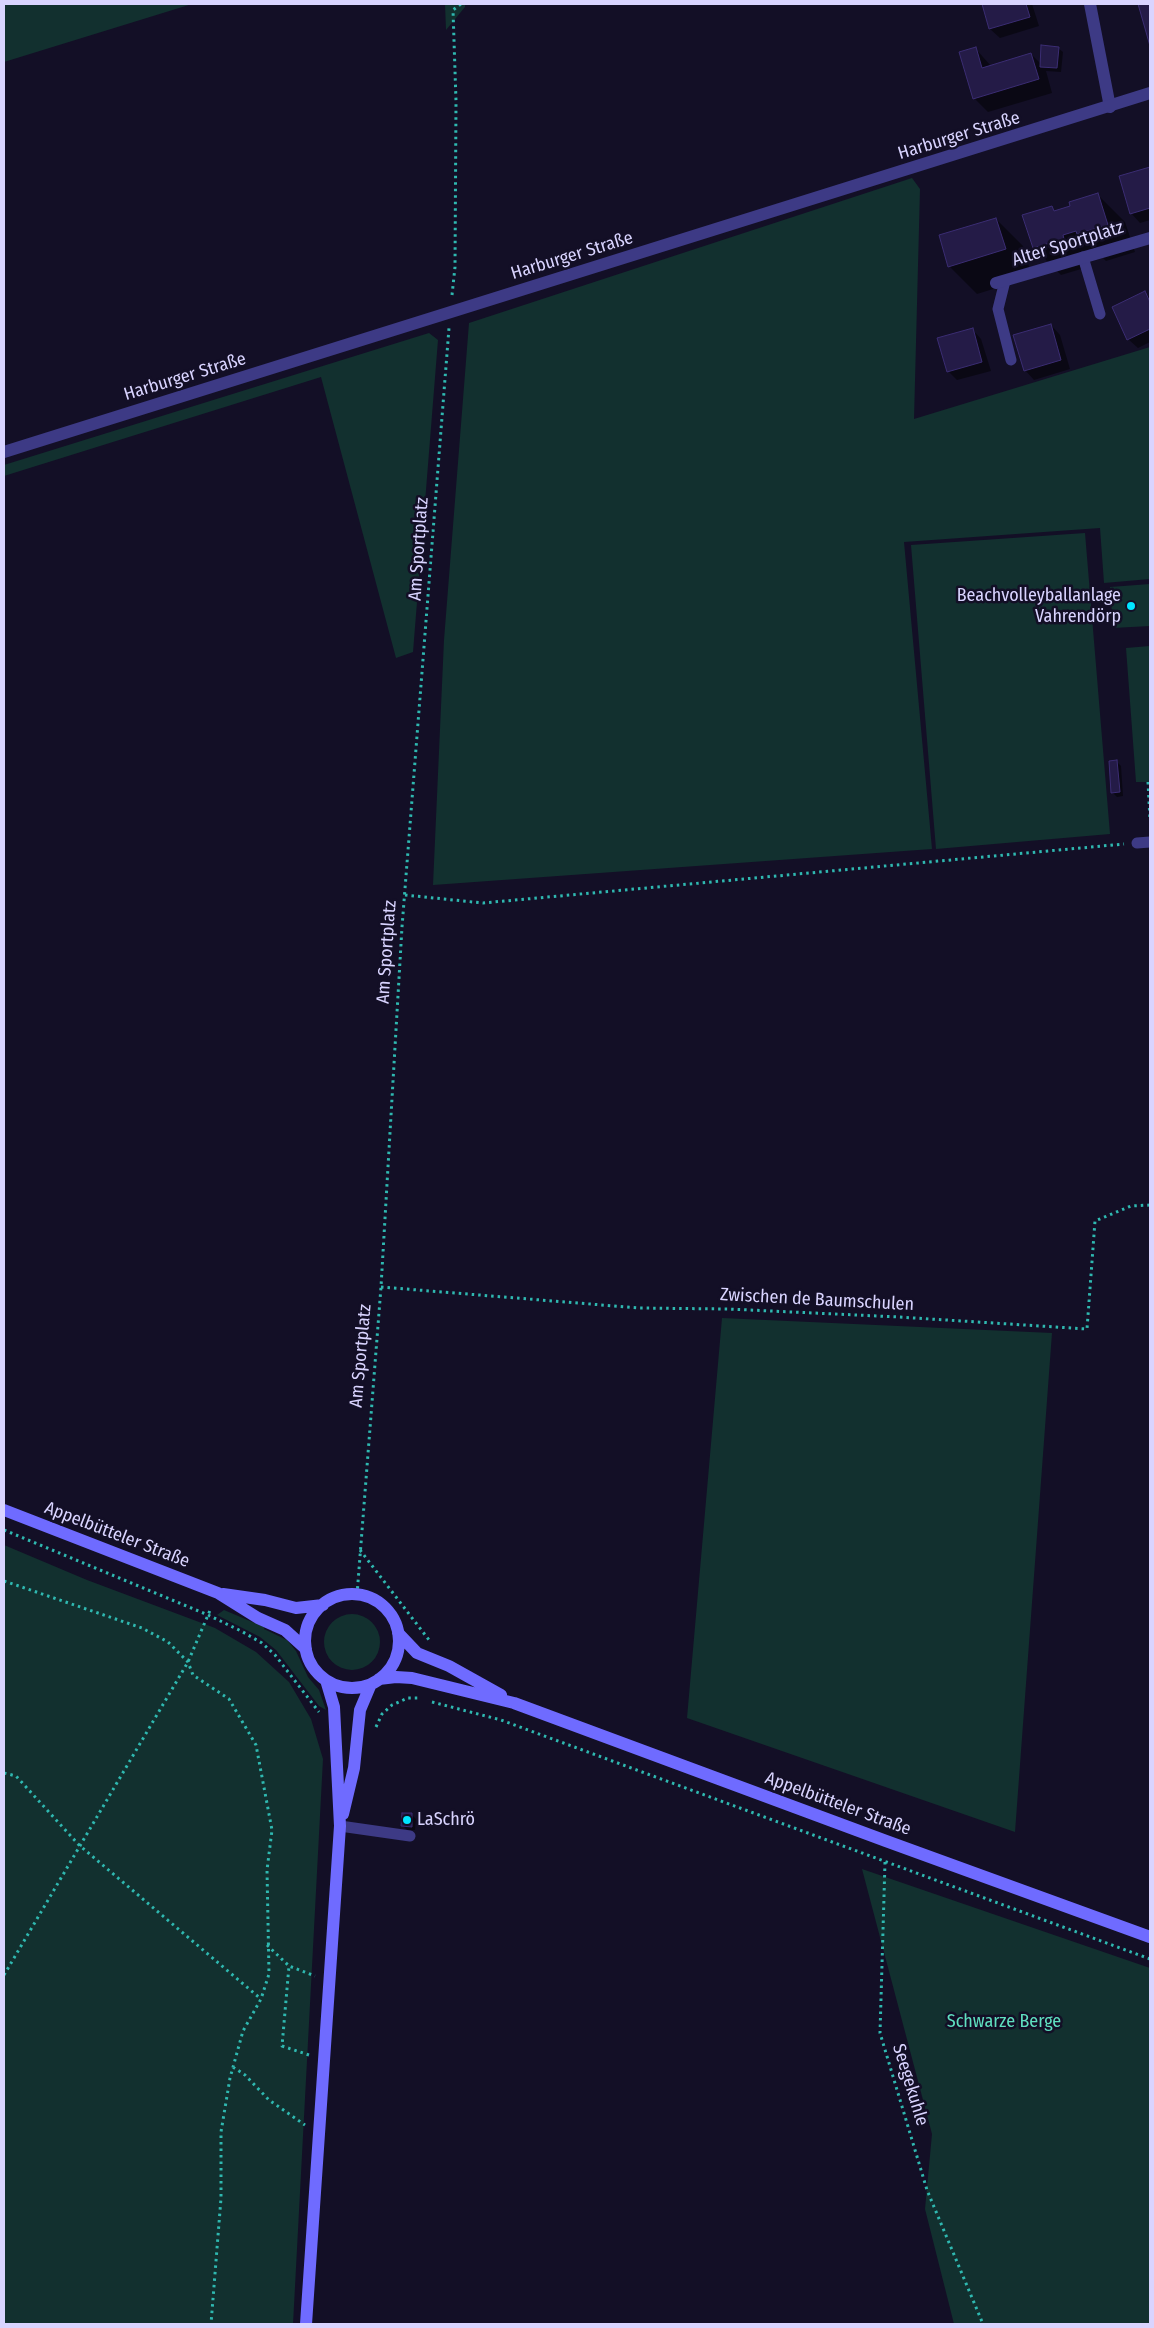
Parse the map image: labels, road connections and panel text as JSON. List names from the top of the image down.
{
  "streets": {
    "main road": ["Appelbütteler Straße"],
    "street": ["Harburger Straße", "Alter Sportplatz"],
    "path": ["Am Sportplatz", "Zwischen de Baumschulen", "Seegekuhle"]
  },
  "crossings": [
    ["Harburger Straße", "Am Sportplatz"],
    ["Am Sportplatz", "Zwischen de Baumschulen"],
    ["Am Sportplatz", "Appelbütteler Straße"],
    ["Appelbütteler Straße", "Seegekuhle"]
  ],
  "parks": ["Schwarze Berge"],
  "places": ["Beachvolleyballanlage Vahrendörp", "LaSchrö"]
}
